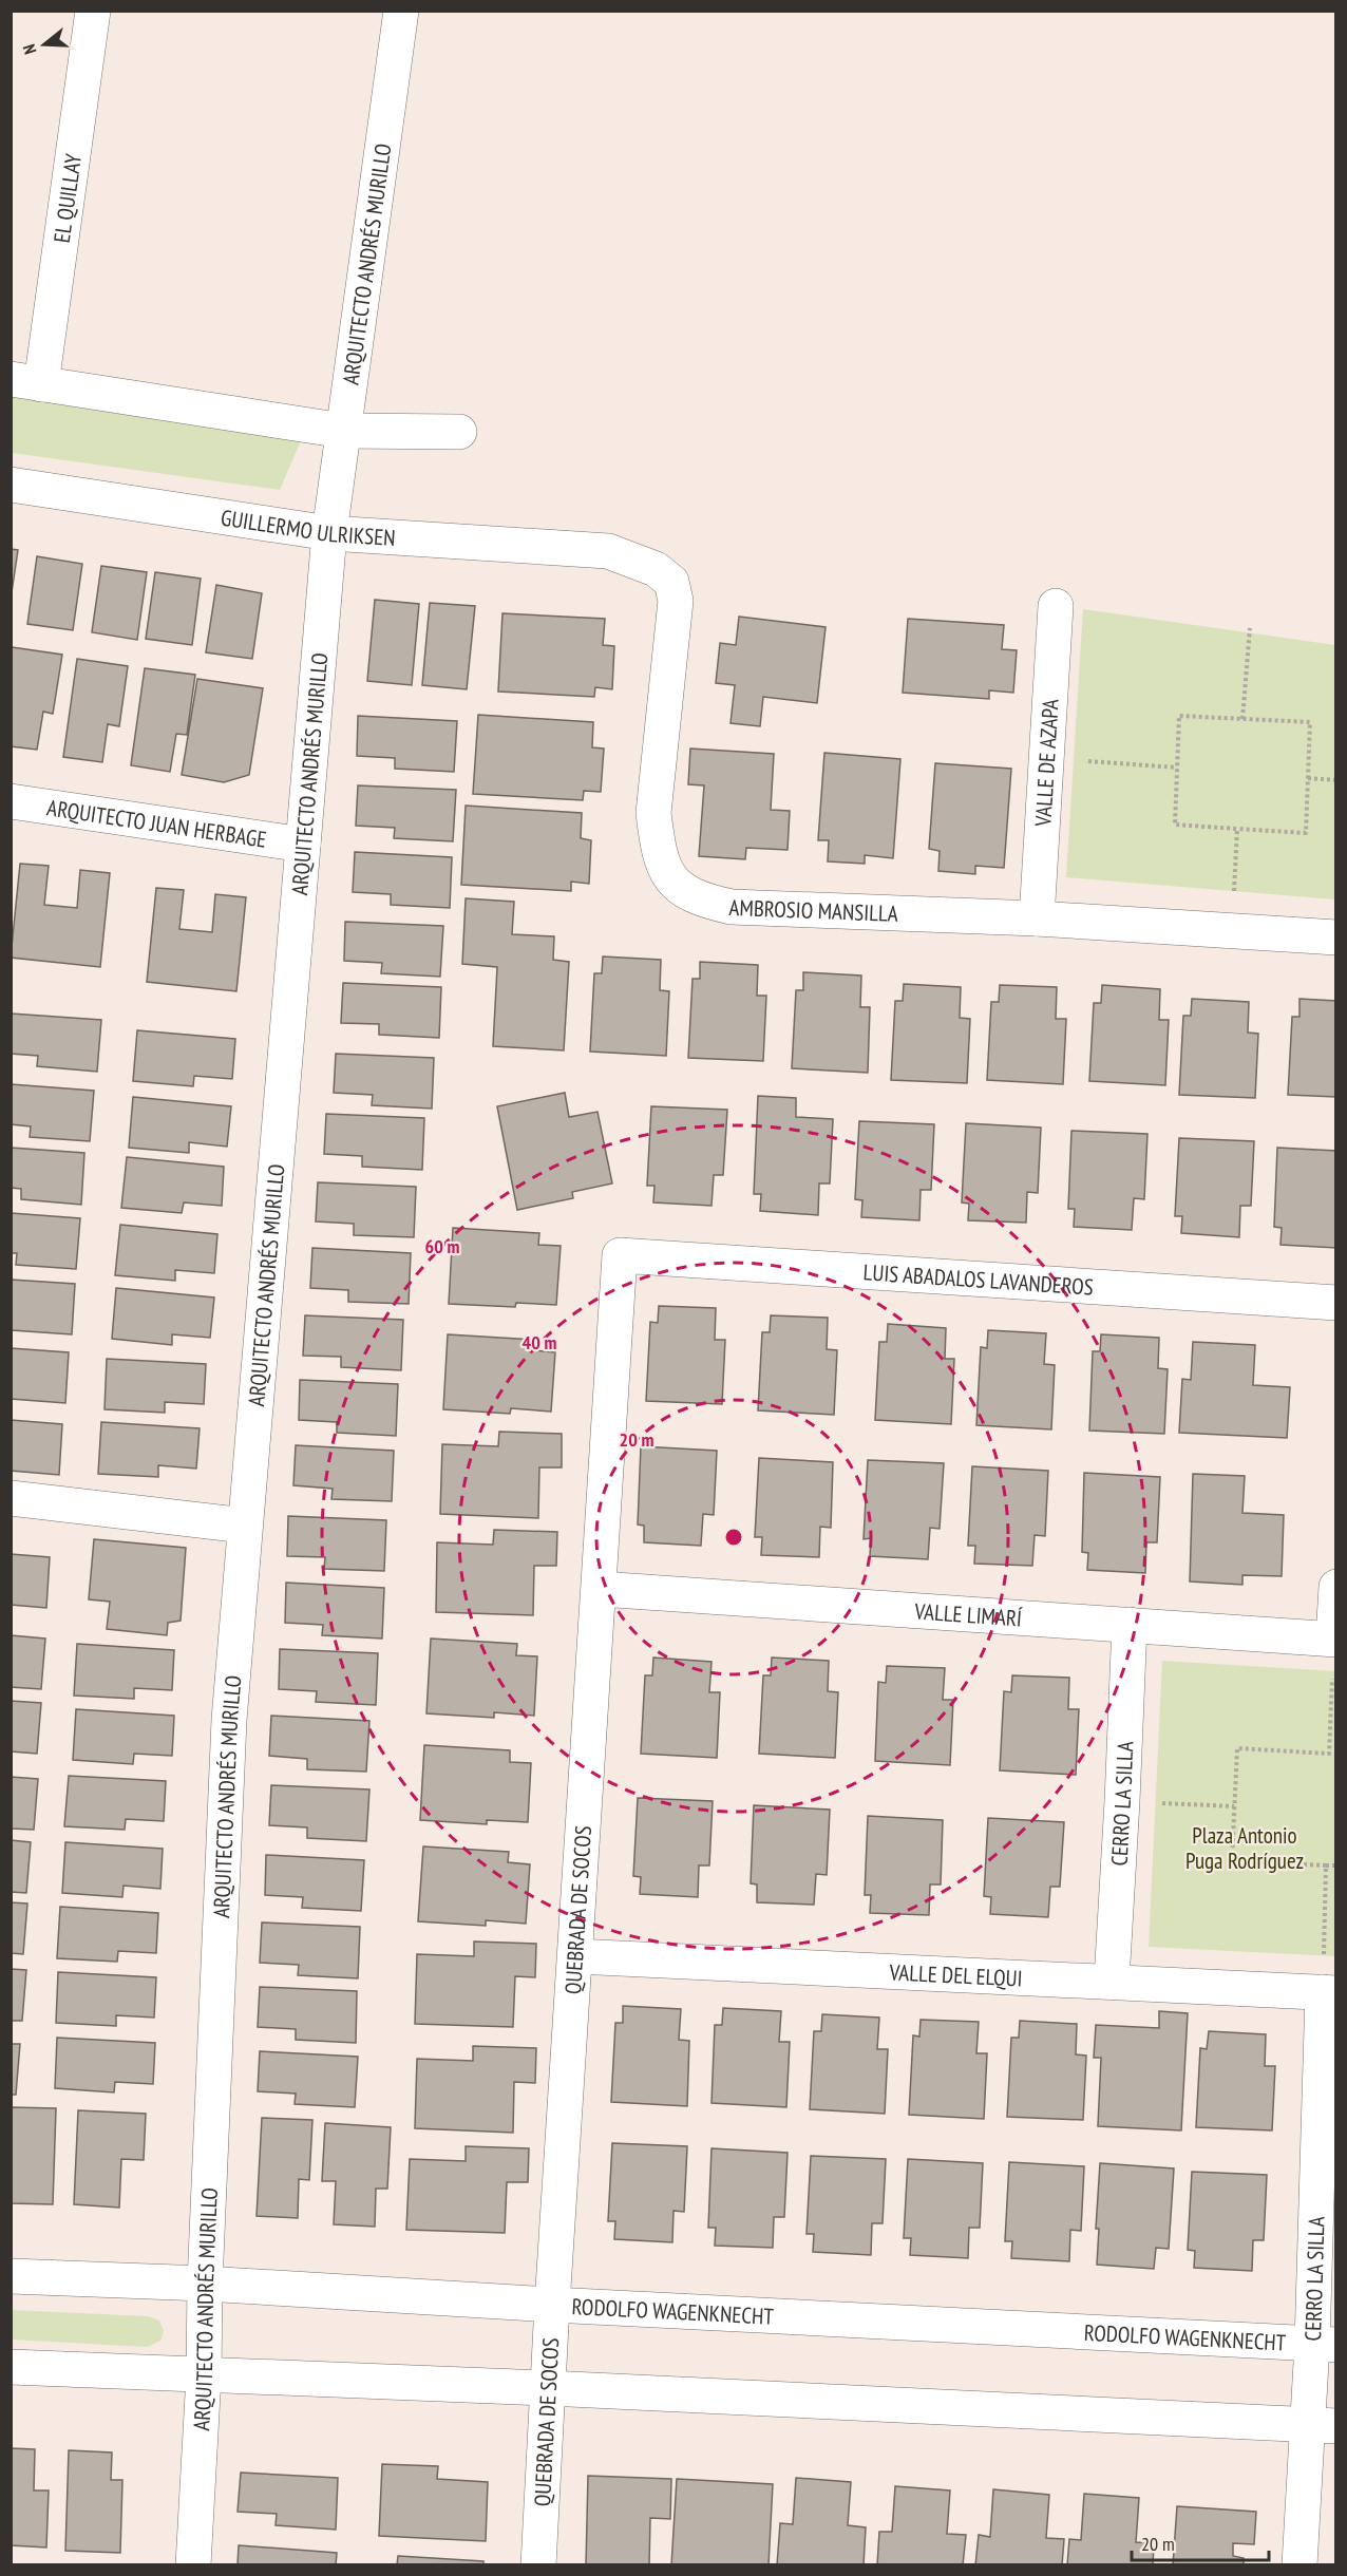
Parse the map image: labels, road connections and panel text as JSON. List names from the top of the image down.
{
  "streets": {
    "street": [
      "EL QUILLAY",
      "ARQUITECTO ANDRÉS MURILLO",
      "GUILLERMO ULRIKSEN",
      "VALLE DE AZAPA",
      "ARQUITECTO JUAN HERBAGE",
      "AMBROSIO MANSILLA",
      "LUIS ABADALOS LAVANDEROS",
      "VALLE LIMARÍ",
      "CERRO LA SILLA",
      "QUEBRADA DE SOCOS",
      "VALLE DEL ELQUI",
      "RODOLFO WAGENKNECHT"
    ]
  },
  "crossings": [
    ["ARQUITECTO ANDRÉS MURILLO", "GUILLERMO ULRIKSEN"],
    ["ARQUITECTO ANDRÉS MURILLO", "ARQUITECTO JUAN HERBAGE"],
    ["ARQUITECTO ANDRÉS MURILLO", "RODOLFO WAGENKNECHT"],
    ["GUILLERMO ULRIKSEN", "AMBROSIO MANSILLA"],
    ["VALLE DE AZAPA", "AMBROSIO MANSILLA"],
    ["LUIS ABADALOS LAVANDEROS", "QUEBRADA DE SOCOS"],
    ["VALLE LIMARÍ", "CERRO LA SILLA"],
    ["VALLE LIMARÍ", "QUEBRADA DE SOCOS"],
    ["CERRO LA SILLA", "VALLE DEL ELQUI"],
    ["CERRO LA SILLA", "RODOLFO WAGENKNECHT"],
    ["QUEBRADA DE SOCOS", "VALLE DEL ELQUI"],
    ["QUEBRADA DE SOCOS", "RODOLFO WAGENKNECHT"]
  ],
  "parks": ["Plaza Antonio Puga Rodríguez"],
  "scale_bar": "20 m",
  "north": "left",
  "rings": ["60 m", "40 m", "20 m"]
}
